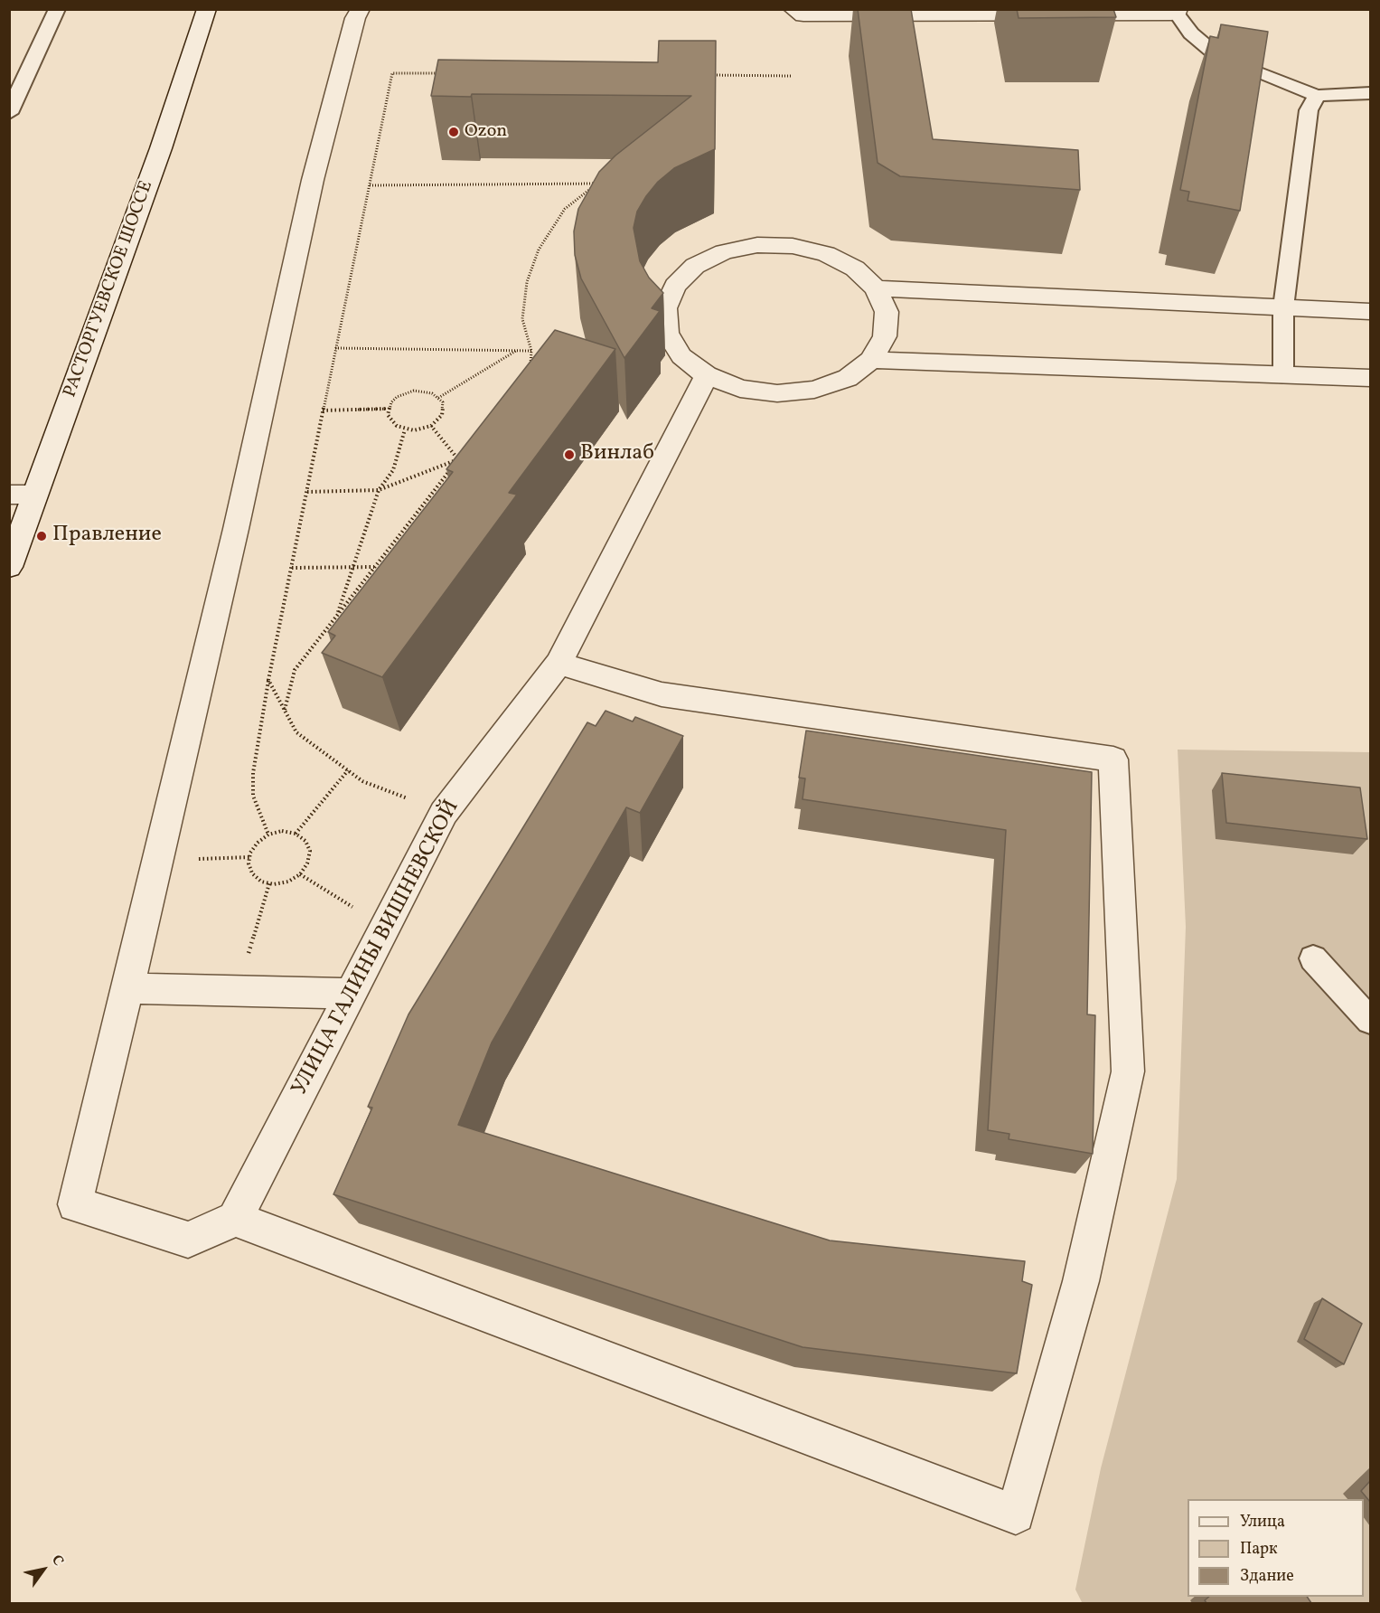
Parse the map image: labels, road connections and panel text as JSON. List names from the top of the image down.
{
  "streets": {
    "street": ["РАСТОРГУЕВСКОЕ ШОССЕ", "УЛИЦА ГАЛИНЫ ВИШНЕВСКОЙ"]
  },
  "places": ["Ozon", "Винлаб", "Правление"],
  "legend": ["Улица", "Парк", "Здание"],
  "north": "top right"
}
